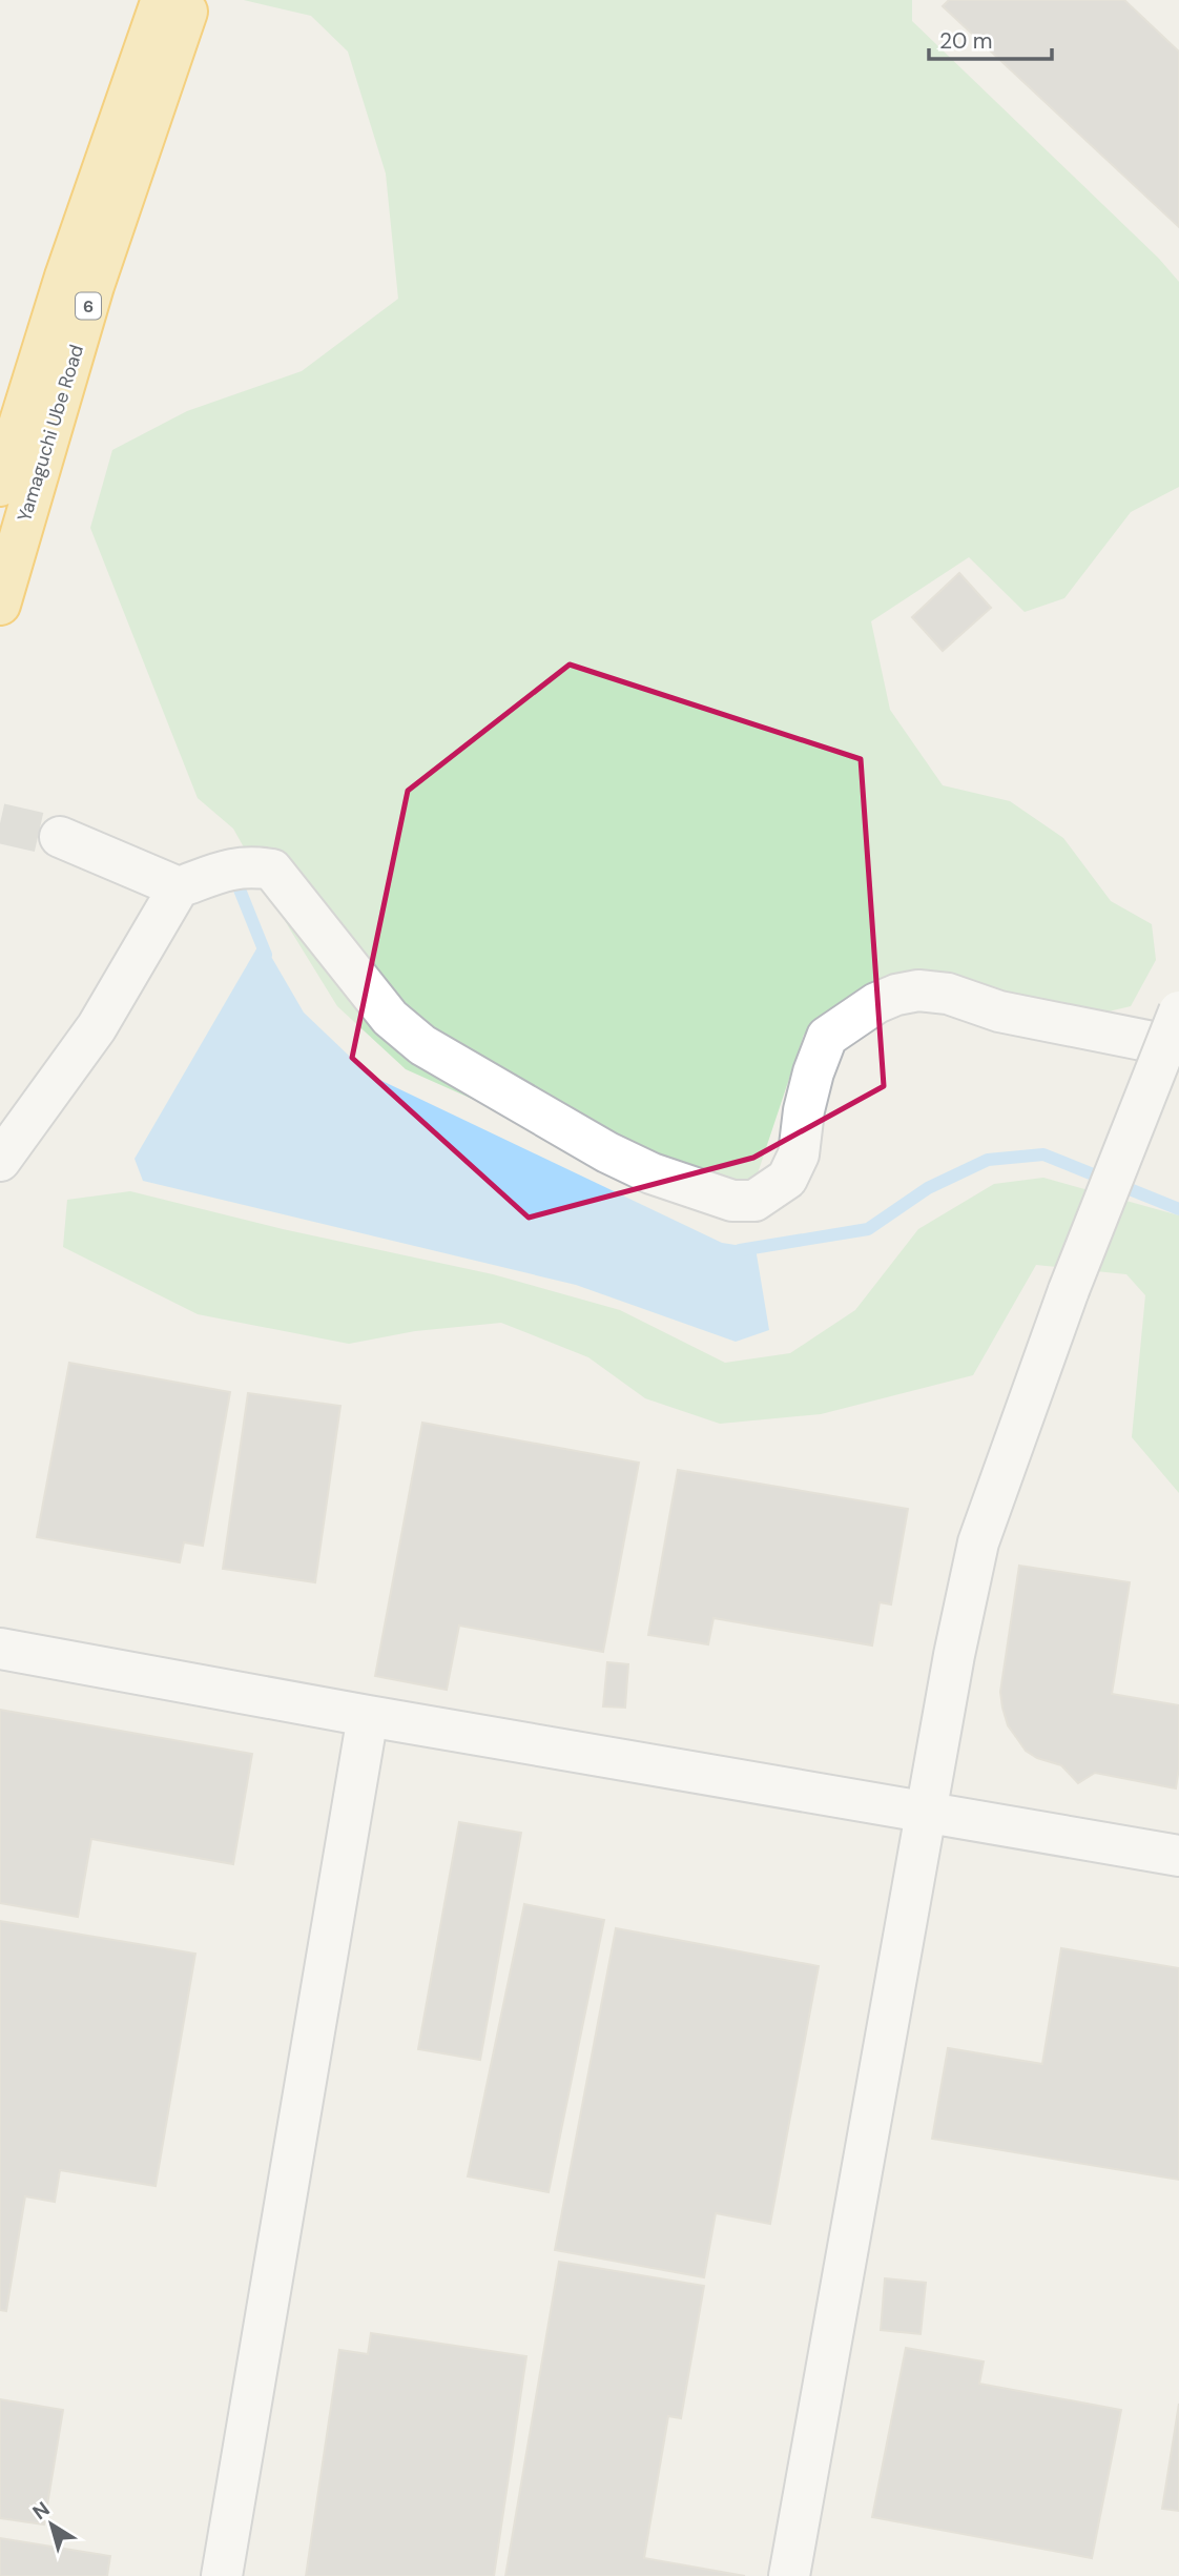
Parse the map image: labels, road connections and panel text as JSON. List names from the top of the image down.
{
  "streets": {
    "highway": ["6", "Yamaguchi Ube Road"]
  },
  "scale_bar": "20 m",
  "north": "top left"
}
